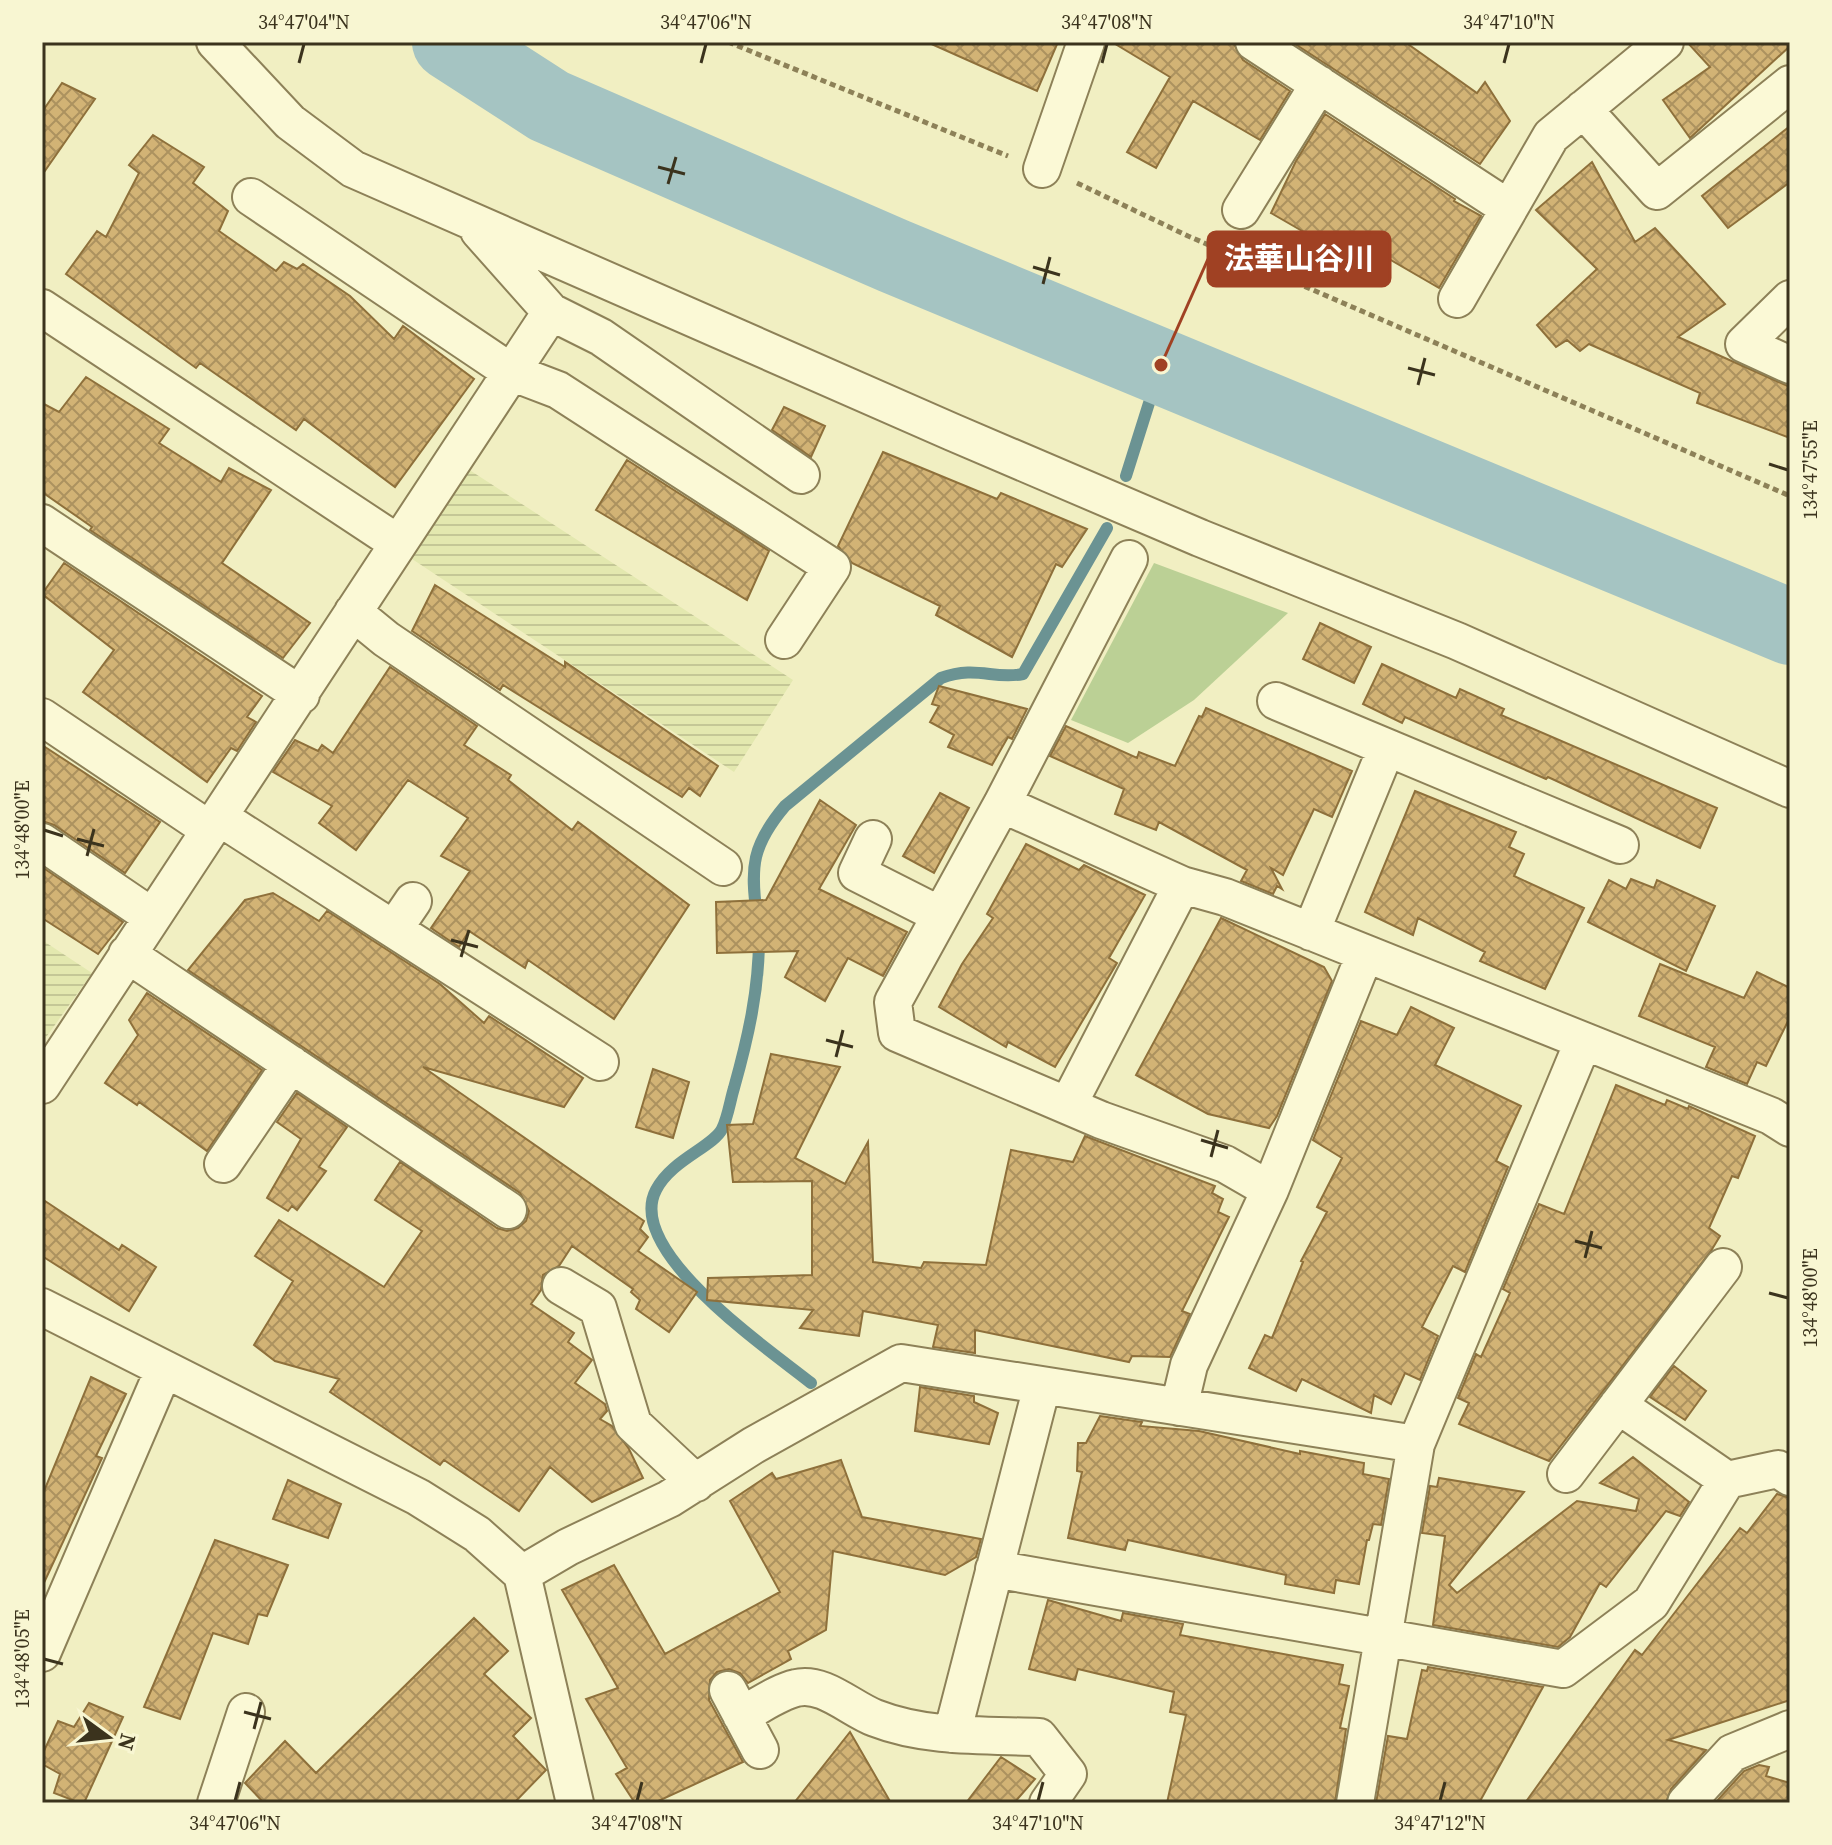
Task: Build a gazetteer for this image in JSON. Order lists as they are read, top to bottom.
{
  "places": ["法華山谷川"],
  "north": "right",
  "coordinates": [
    "34°47'04\"N",
    "34°47'06\"N",
    "34°47'08\"N",
    "34°47'10\"N",
    "134°47'55\"E",
    "134°48'00\"E",
    "134°48'05\"E",
    "34°47'12\"N"
  ]
}
